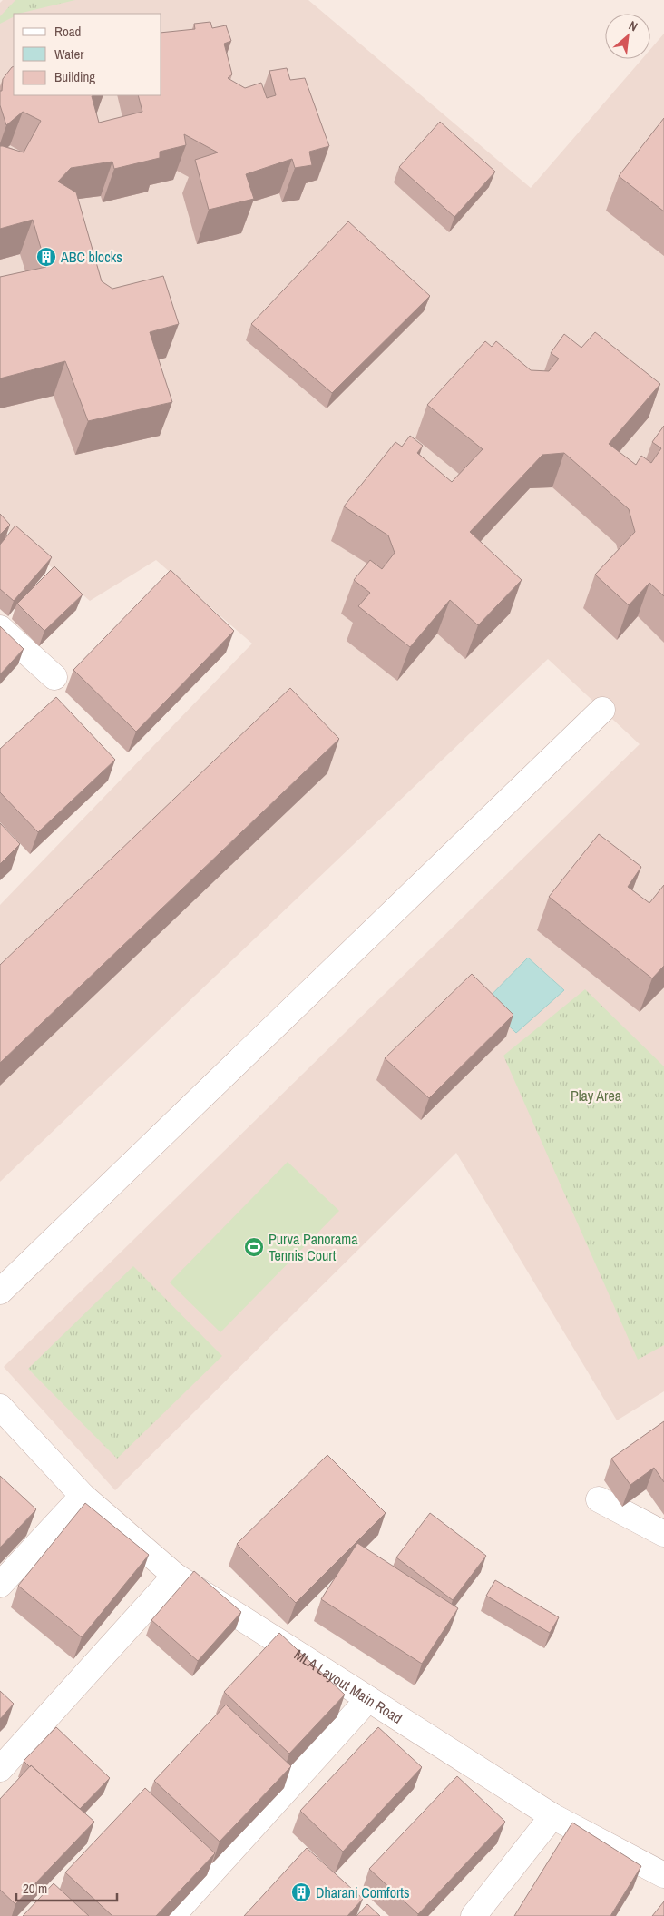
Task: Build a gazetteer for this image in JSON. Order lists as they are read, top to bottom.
{
  "streets": {
    "street": ["MLA Layout Main Road"]
  },
  "parks": ["Play Area"],
  "places": {
    "building": ["ABC blocks", "Dharani Comforts"],
    "sports": ["Purva Panorama Tennis Court"]
  },
  "legend": ["Road", "Water", "Building"],
  "scale_bar": "20 m",
  "north": "top right"
}
